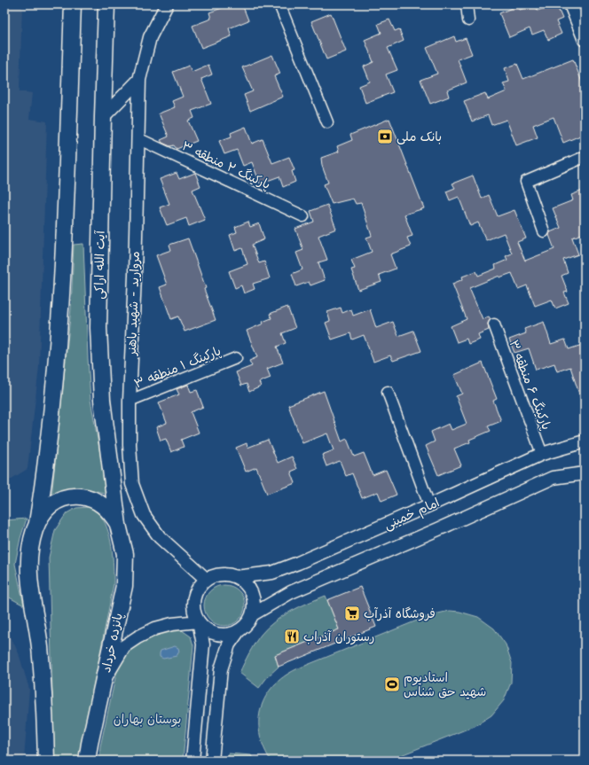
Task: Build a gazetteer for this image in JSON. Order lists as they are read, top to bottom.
{
  "streets": {
    "main road": ["آیت الله اراکی", "پانزده خرداد"],
    "street": [
      "پارکینگ ۲ منطقه ۳",
      "مروارید - شهید باهنر",
      "پارکینگ ۱ منطقه ۳",
      "پارکینگ ۶ منطقه ۳",
      "امام خمینی"
    ]
  },
  "crossings": [
    ["پارکینگ ۲ منطقه ۳", "مروارید - شهید باهنر"],
    ["آیت الله اراکی", "پانزده خرداد"],
    ["مروارید - شهید باهنر", "پارکینگ ۱ منطقه ۳"],
    ["مروارید - شهید باهنر", "امام خمینی"],
    ["پارکینگ ۶ منطقه ۳", "امام خمینی"]
  ],
  "parks": ["بوستان بهاران"],
  "places": {
    "bank": ["بانک ملی"],
    "supermarket": ["فروشگاه آذرآب"],
    "restaurant": ["رستوران آذراب"],
    "sports": ["استادیوم شهید حق شناس"]
  }
}
